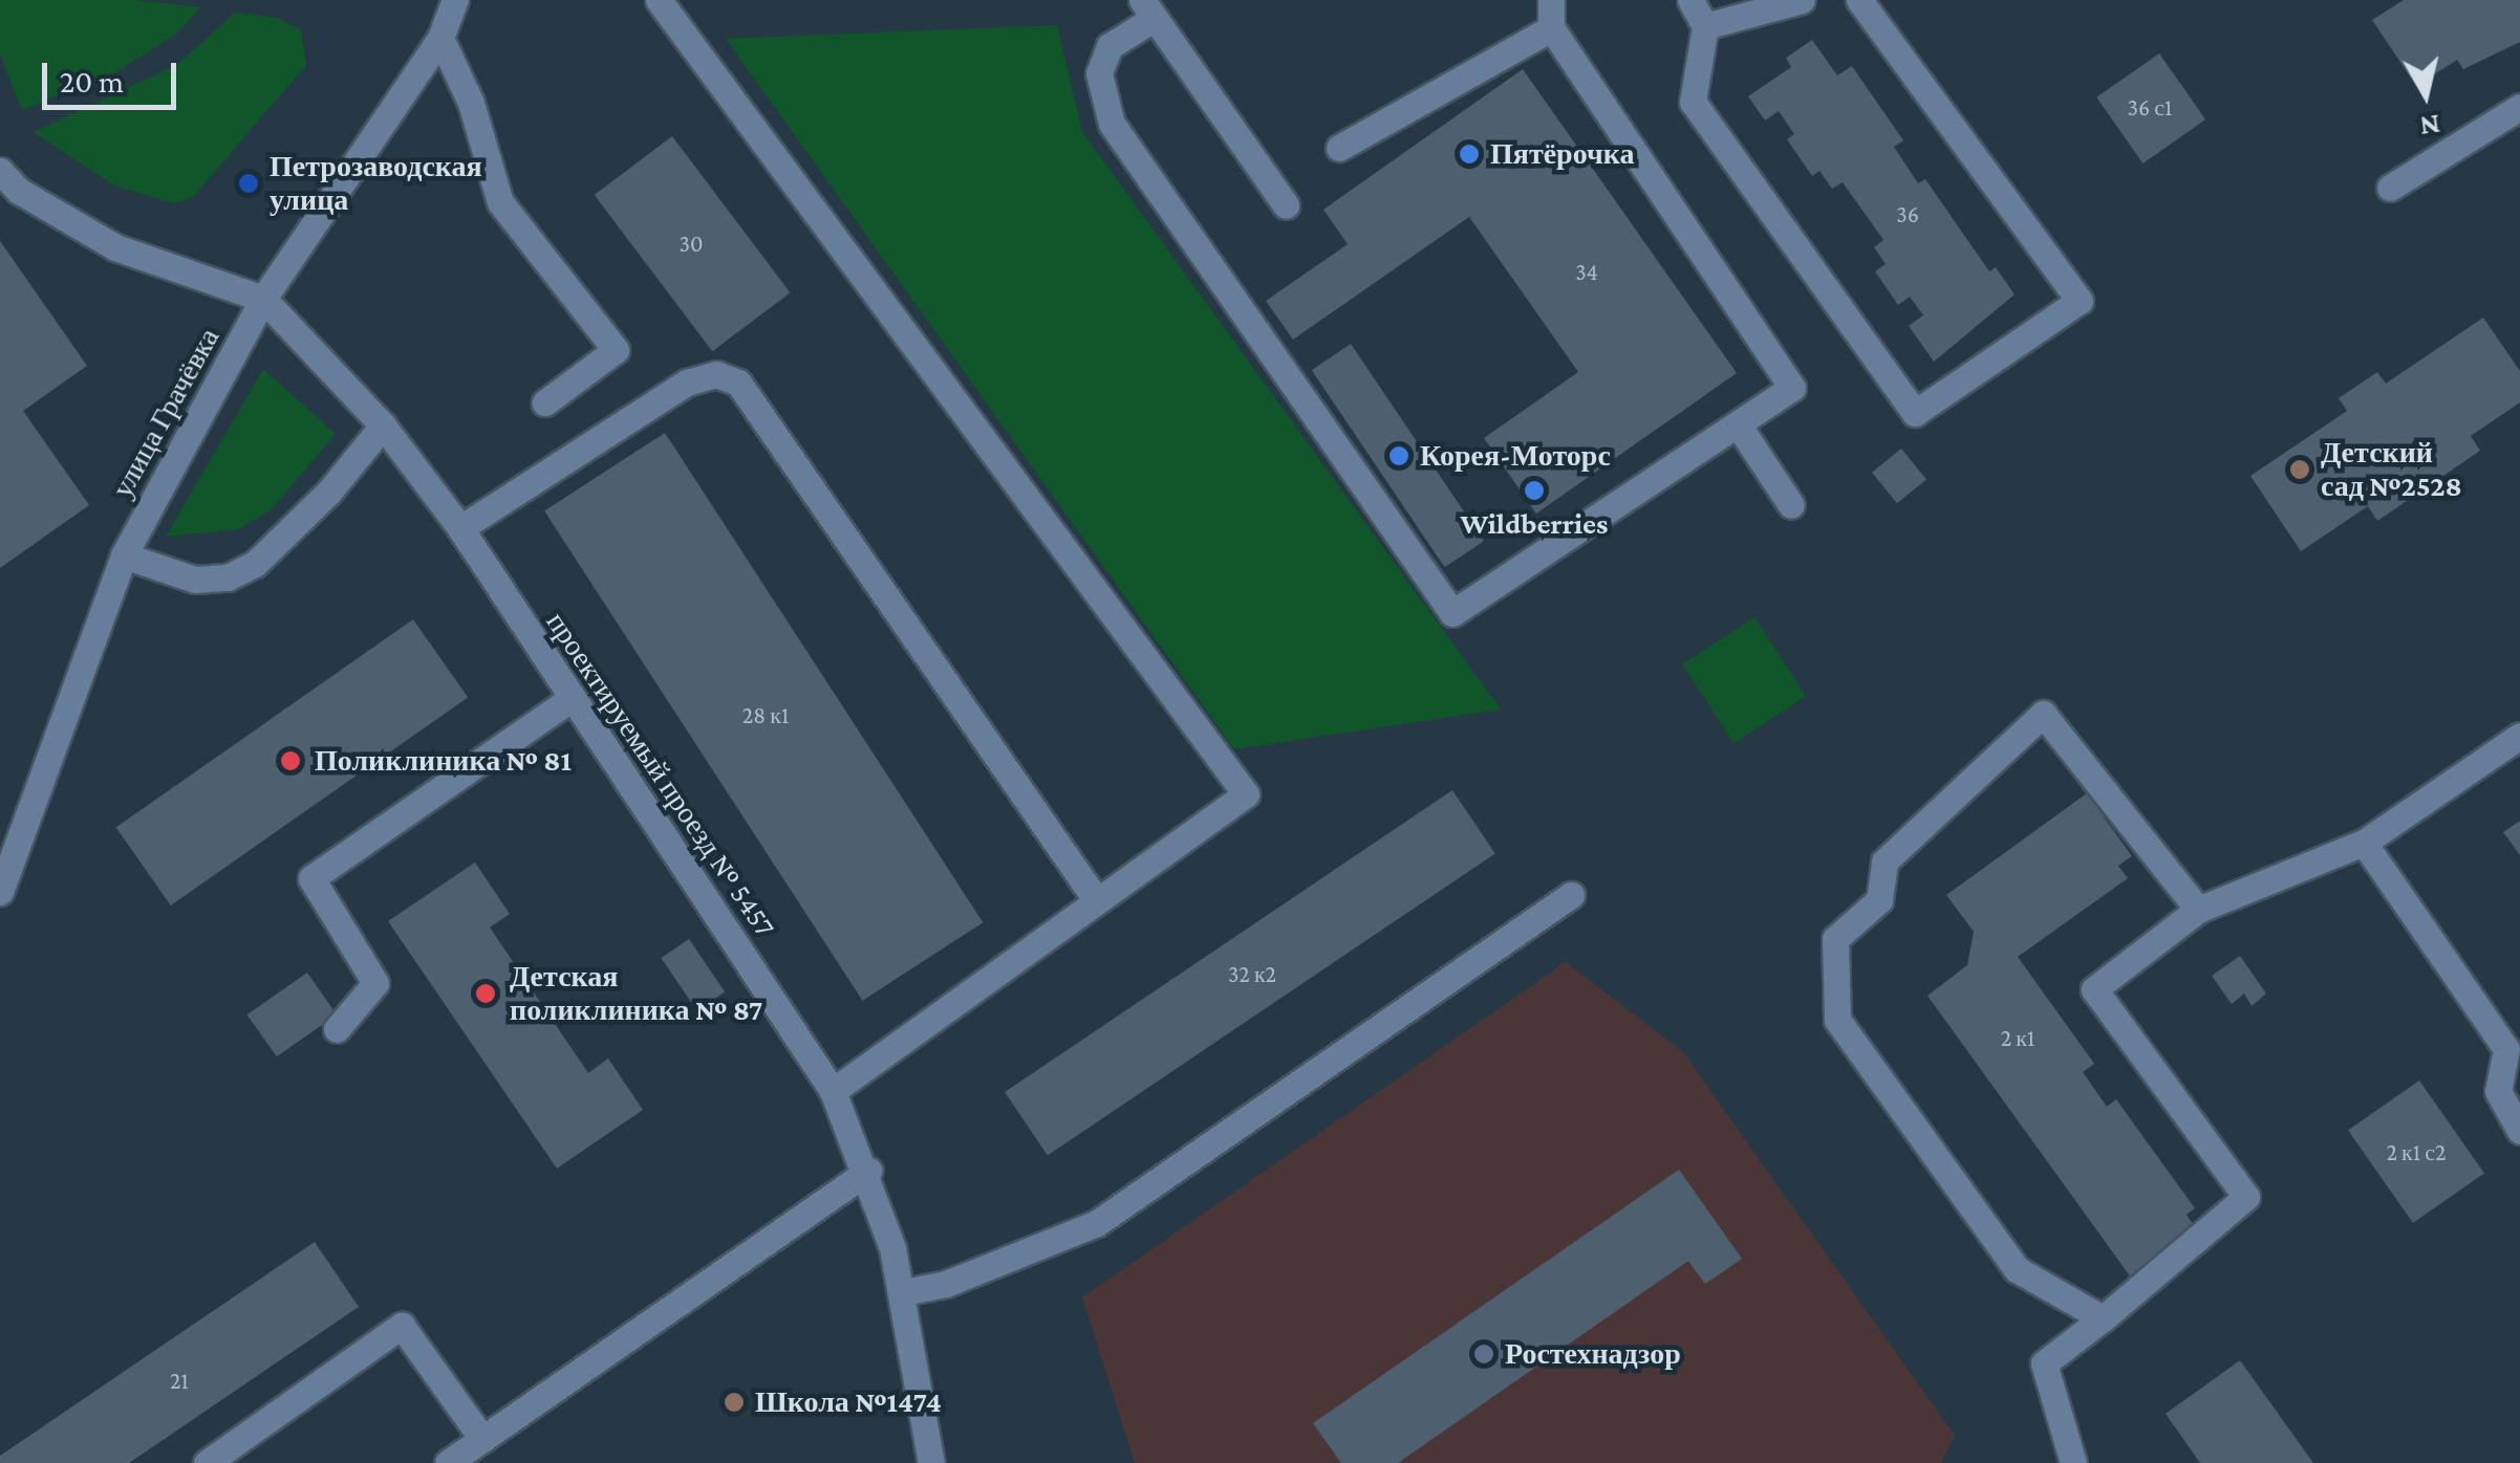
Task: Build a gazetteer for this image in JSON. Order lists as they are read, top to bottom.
{
  "streets": {
    "street": ["улица Грачёвка", "проектируемый проезд № 5457"]
  },
  "crossings": [
    ["улица Грачёвка", "проектируемый проезд № 5457"]
  ],
  "places": [
    "Пятёрочка",
    "Петрозаводская улица",
    "Корея-Моторс",
    "Детский сад №2528",
    "Wildberries",
    "Поликлиника № 81",
    "Детская поликлиника № 87",
    "Ростехнадзор",
    "Школа №1474"
  ],
  "house_numbers": [
    "36 с1",
    "36",
    "30",
    "34",
    "28 к1",
    "32 к2",
    "2 к1",
    "2 к1 с2",
    "21"
  ],
  "scale_bar": "20 m",
  "north": "bottom"
}
